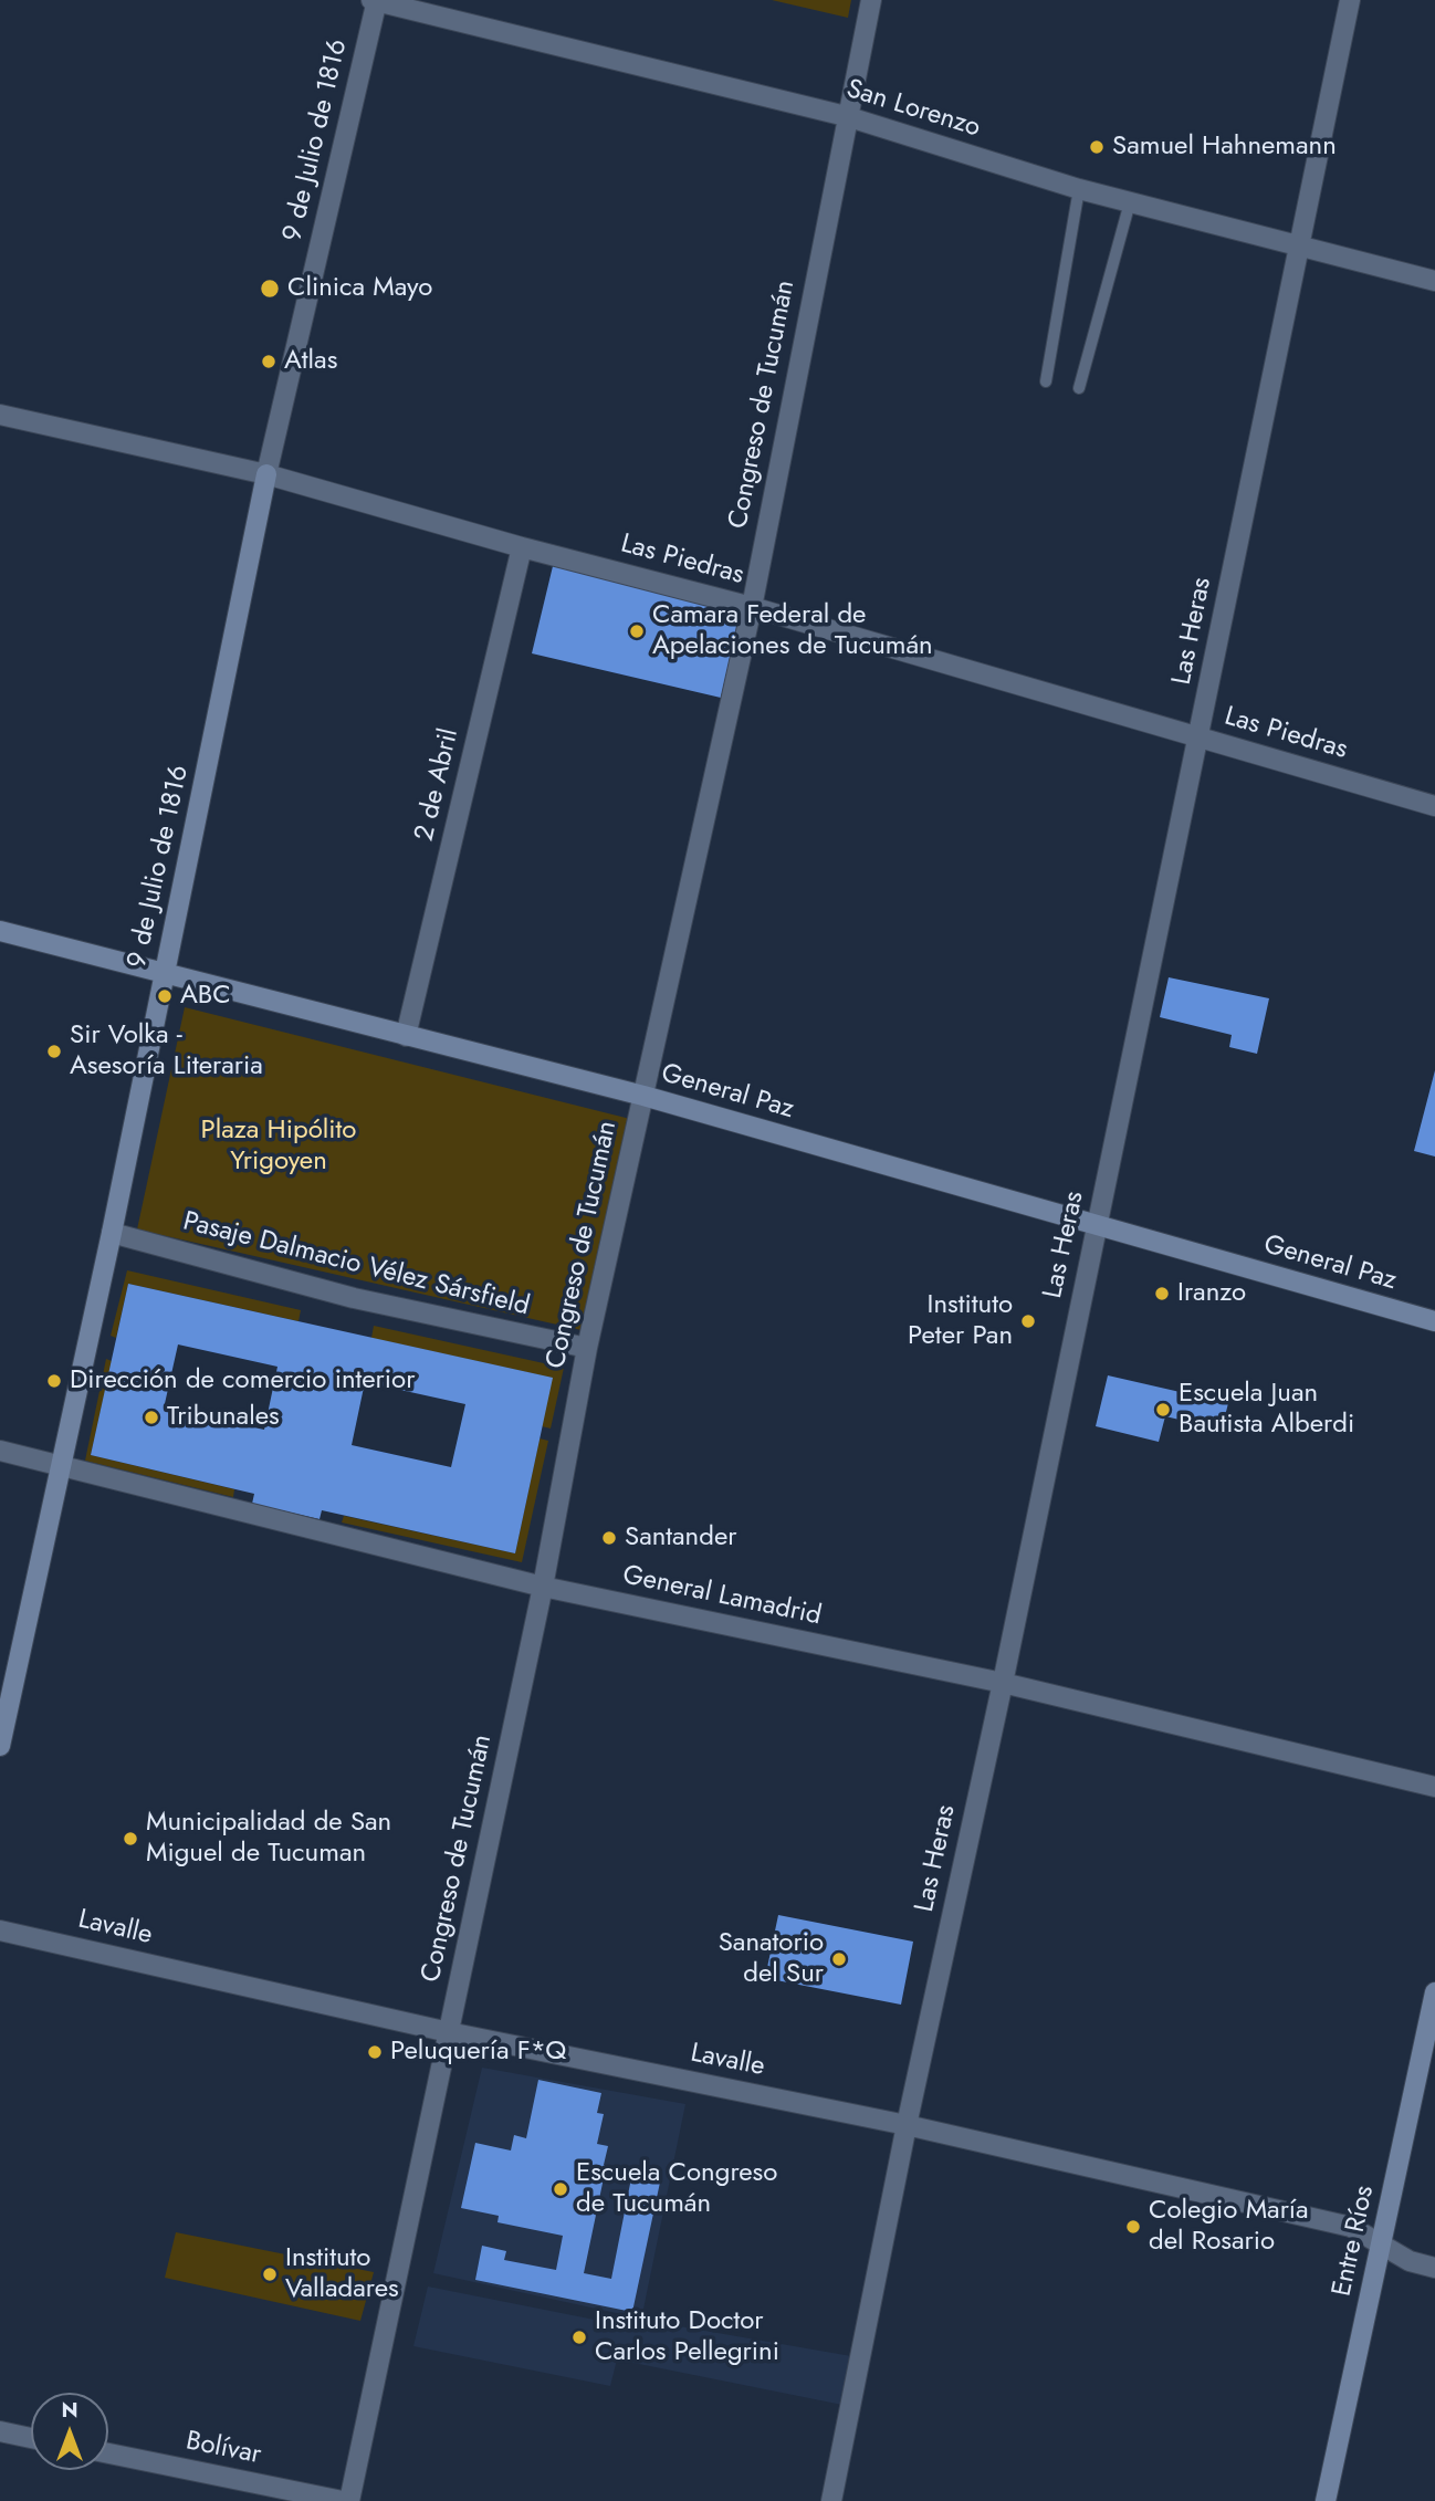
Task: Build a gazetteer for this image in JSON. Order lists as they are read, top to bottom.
{
  "streets": {
    "street": [
      "San Lorenzo",
      "9 de Julio de 1816",
      "Congreso de Tucumán",
      "Las Piedras",
      "Las Heras",
      "2 de Abril",
      "General Paz",
      "Pasaje Dalmacio Vélez Sársfield",
      "General Lamadrid",
      "Lavalle",
      "Entre Ríos",
      "Bolívar"
    ]
  },
  "crossings": [
    ["San Lorenzo", "9 de Julio de 1816"],
    ["San Lorenzo", "Congreso de Tucumán"],
    ["San Lorenzo", "Las Heras"],
    ["9 de Julio de 1816", "Las Piedras"],
    ["9 de Julio de 1816", "General Paz"],
    ["9 de Julio de 1816", "Pasaje Dalmacio Vélez Sársfield"],
    ["9 de Julio de 1816", "General Lamadrid"],
    ["Congreso de Tucumán", "Las Piedras"],
    ["Congreso de Tucumán", "General Paz"],
    ["Congreso de Tucumán", "Pasaje Dalmacio Vélez Sársfield"],
    ["Congreso de Tucumán", "General Lamadrid"],
    ["Congreso de Tucumán", "Lavalle"],
    ["Las Piedras", "Las Heras"],
    ["Las Piedras", "2 de Abril"],
    ["Las Heras", "General Paz"],
    ["Las Heras", "General Lamadrid"],
    ["Las Heras", "Lavalle"],
    ["2 de Abril", "General Paz"],
    ["Lavalle", "Entre Ríos"]
  ],
  "parks": ["Plaza Hipólito Yrigoyen"],
  "places": [
    "Samuel Hahnemann",
    "Clinica Mayo",
    "Atlas",
    "Camara Federal de Apelaciones de Tucumán",
    "ABC",
    "Sir Volka - Asesoría Literaria",
    "Iranzo",
    "Instituto Peter Pan",
    "Dirección de comercio interior",
    "Escuela Juan Bautista Alberdi",
    "Tribunales",
    "Santander",
    "Municipalidad de San Miguel de Tucuman",
    "Sanatorio del Sur",
    "Peluquería F*Q",
    "Escuela Congreso de Tucumán",
    "Colegio María del Rosario",
    "Instituto Valladares",
    "Instituto Doctor Carlos Pellegrini"
  ],
  "north": "top"
}
